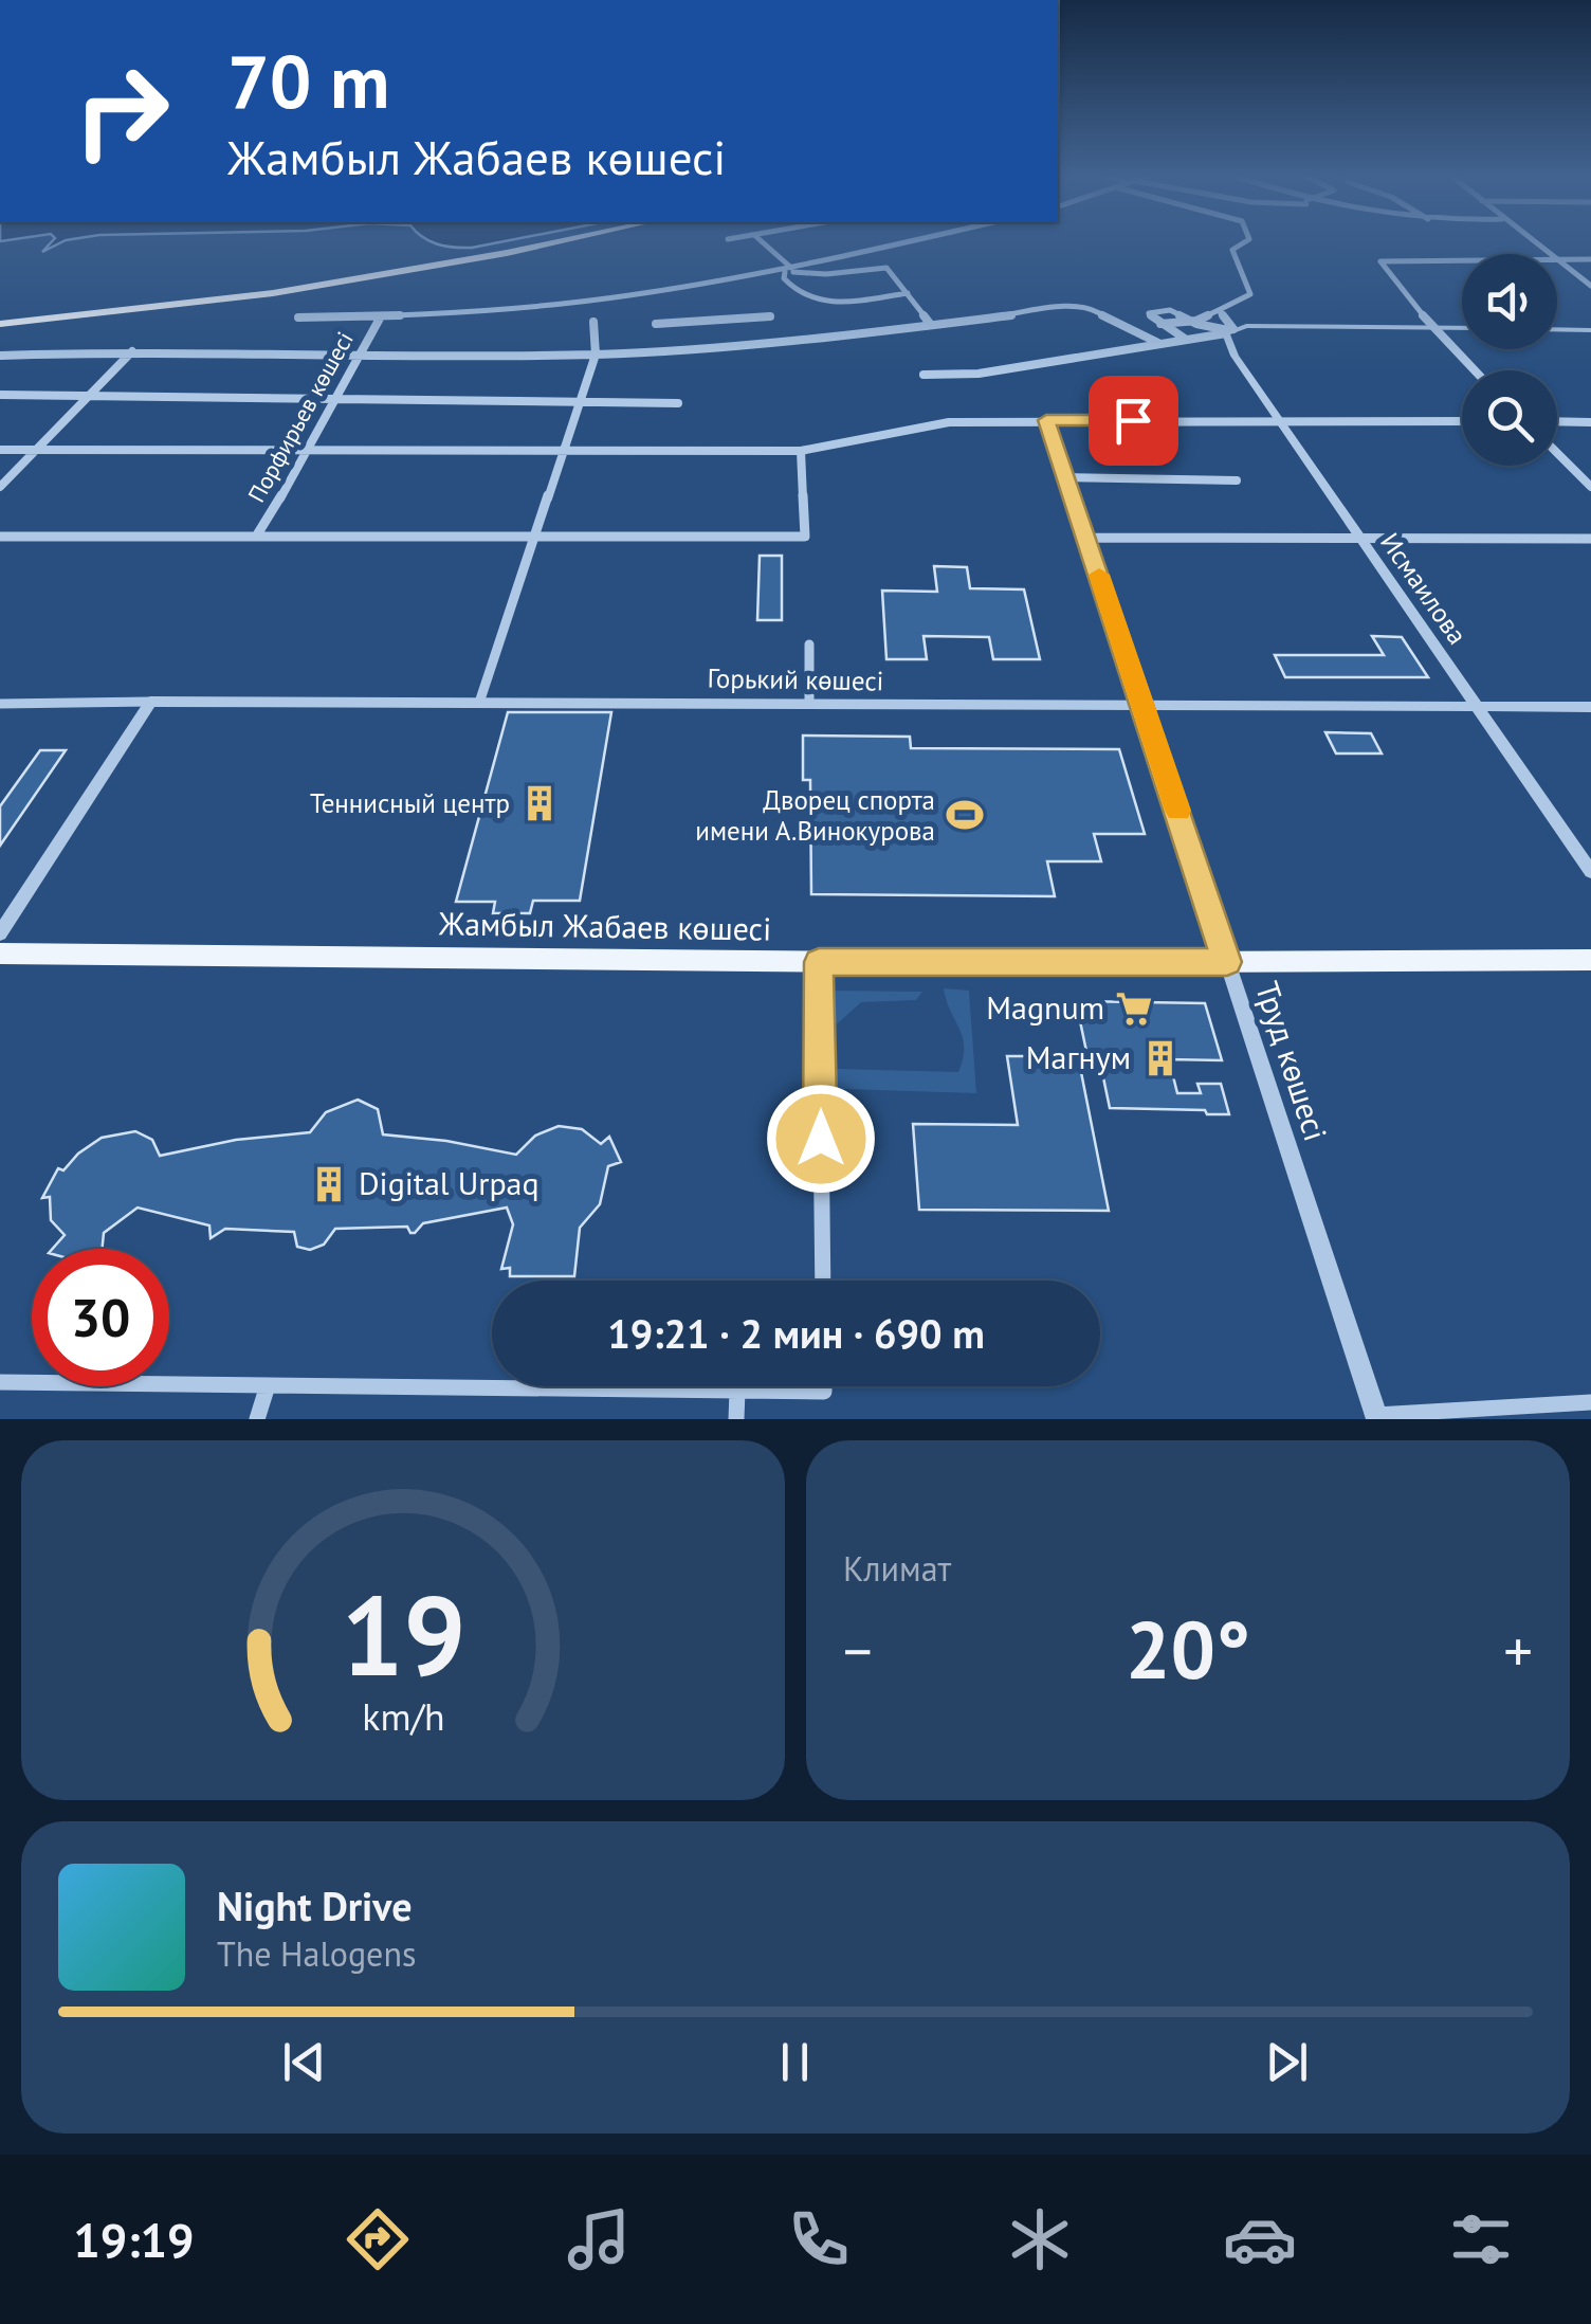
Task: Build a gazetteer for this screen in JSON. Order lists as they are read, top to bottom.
{
  "streets": {
    "main road": ["Жамбыл Жабаев көшесі"],
    "street": [
      "Порфирьев көшесі",
      "Исмаилова",
      "Горький көшесі",
      "Труд көшесі"
    ]
  },
  "crossings": [
    ["Исмаилова", "Горький көшесі"],
    ["Горький көшесі", "Труд көшесі"],
    ["Жамбыл Жабаев көшесі", "Труд көшесі"]
  ],
  "places": {
    "building": ["Теннисный центр", "Магнум", "Digital Urpaq"],
    "sports": ["Дворец спорта имени А.Винокурова"],
    "supermarket": ["Magnum"]
  },
  "page": {
    "turn": ["70 m", "Жамбыл Жабаев көшесі"],
    "limit": "30",
    "trip": "19:21 · 2 мин · 690 m",
    "tile": "Климат",
    "heat": ["−", "20°", "+"],
    "song": ["Night Drive", "The Halogens"],
    "tabs": "19:19",
    "gauge": ["19", "km/h"]
  }
}
